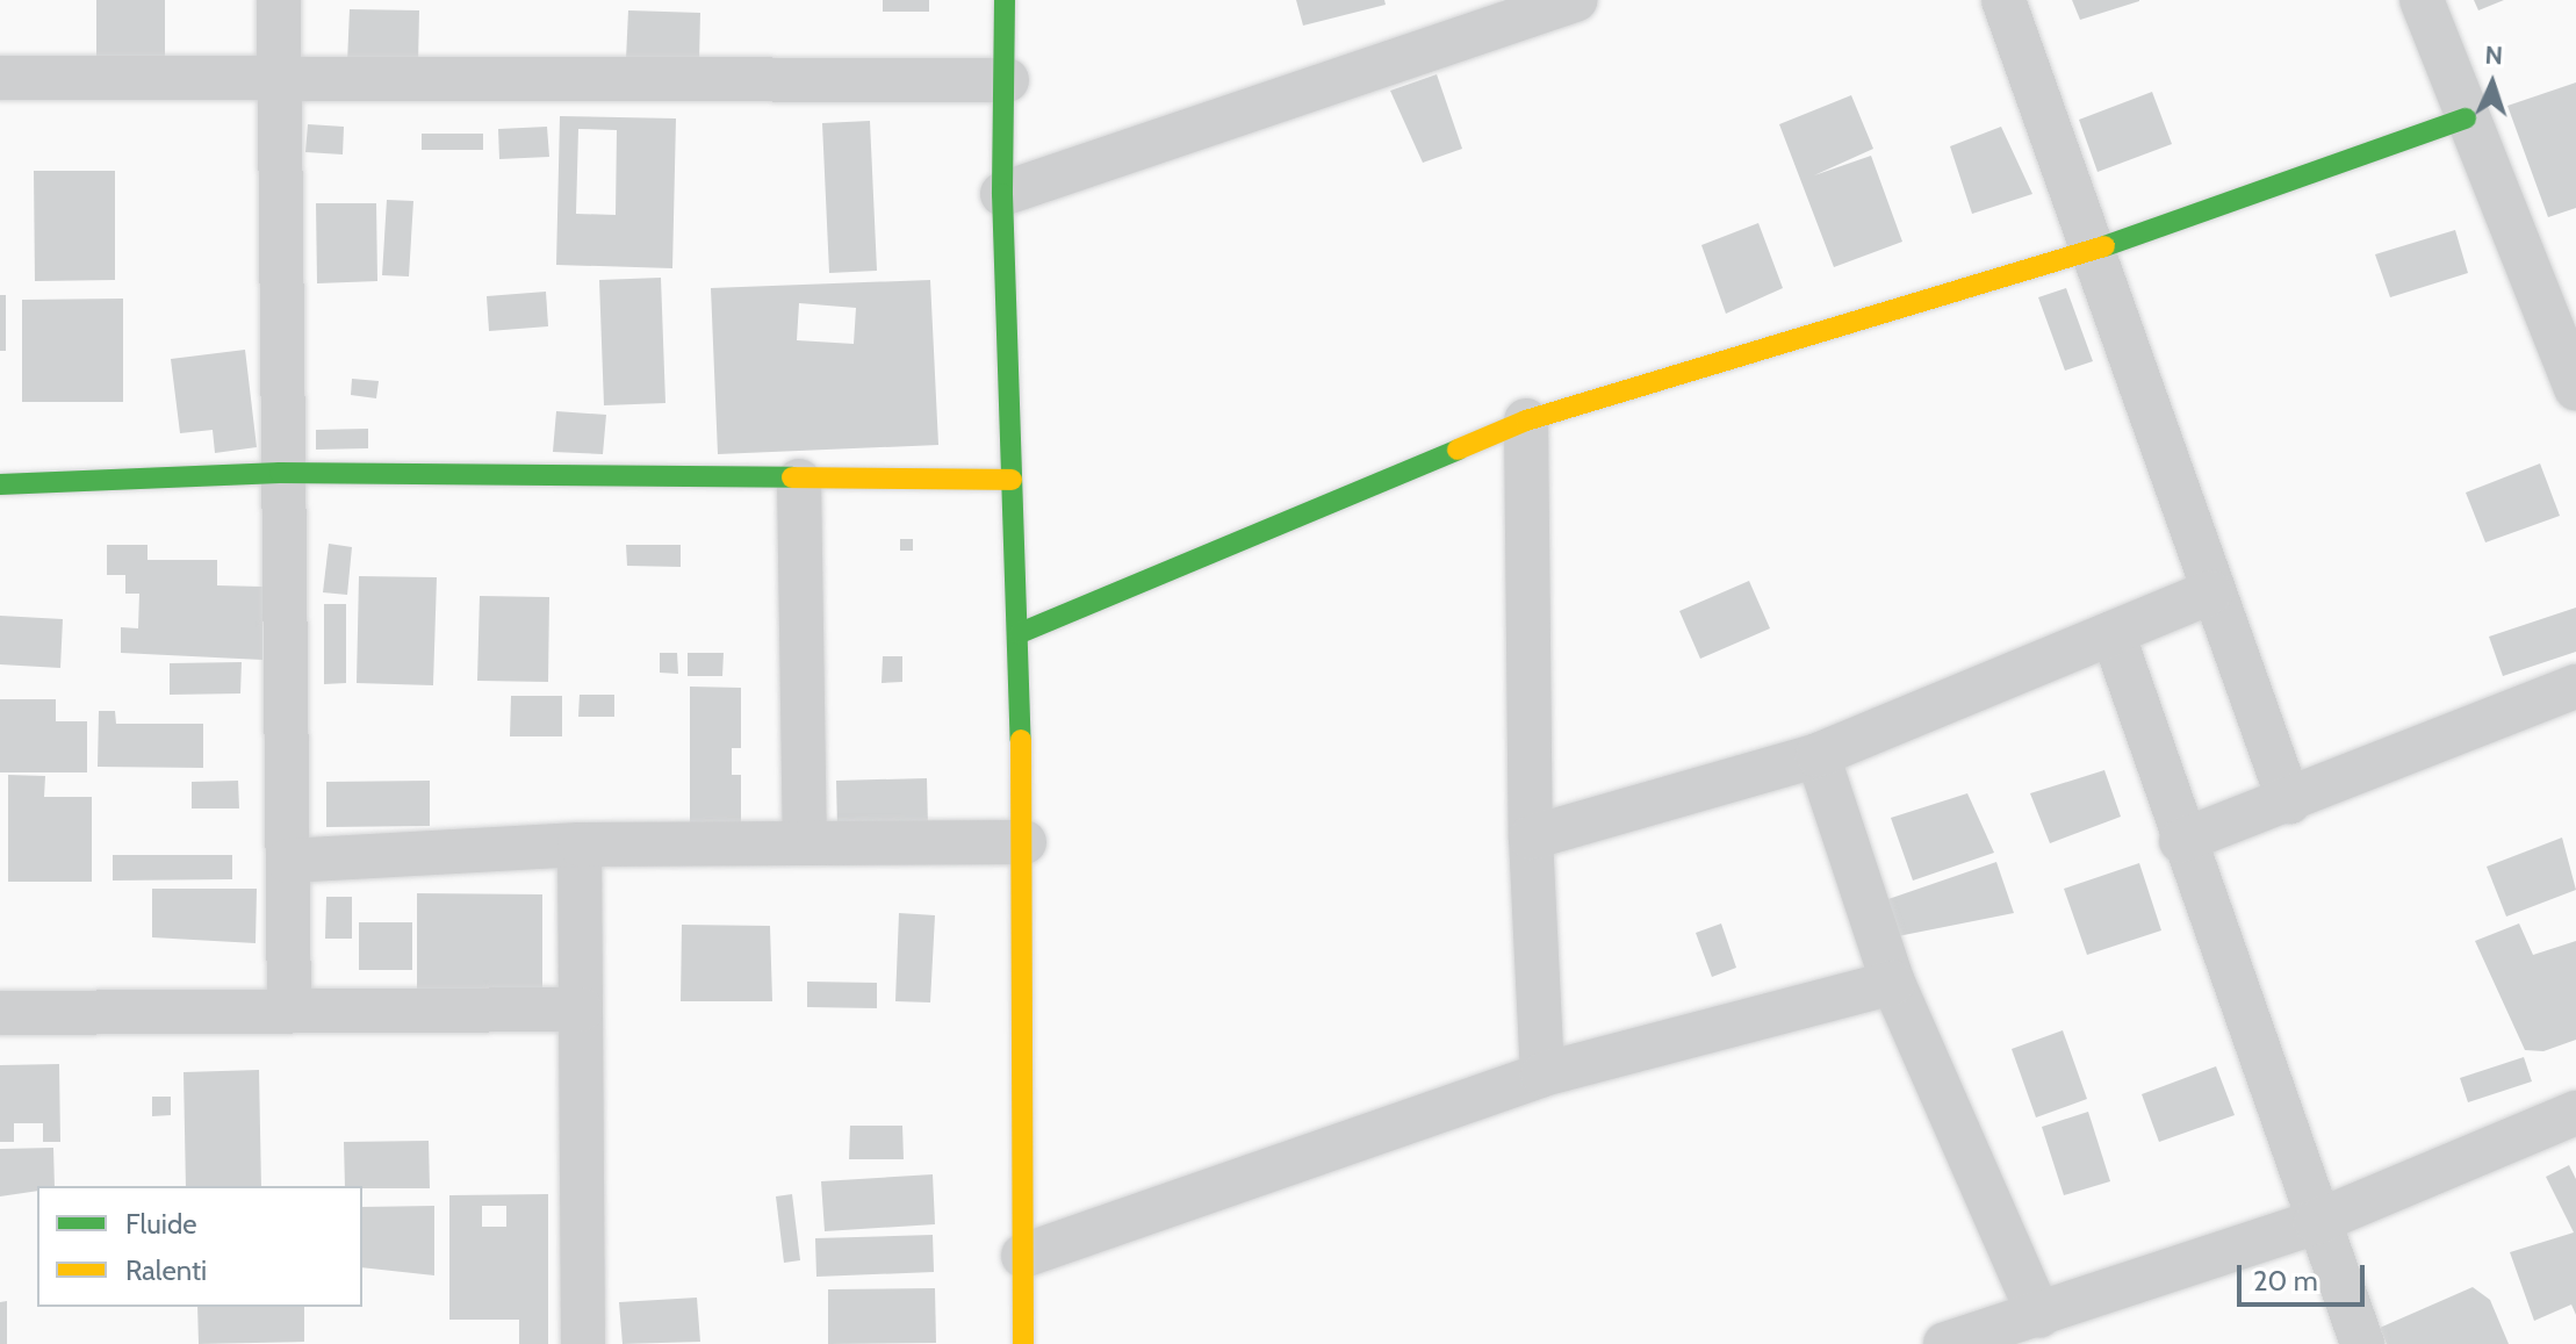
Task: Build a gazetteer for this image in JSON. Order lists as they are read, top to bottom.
{
  "legend": ["Fluide", "Ralenti"],
  "scale_bar": "20 m",
  "north": "top"
}
